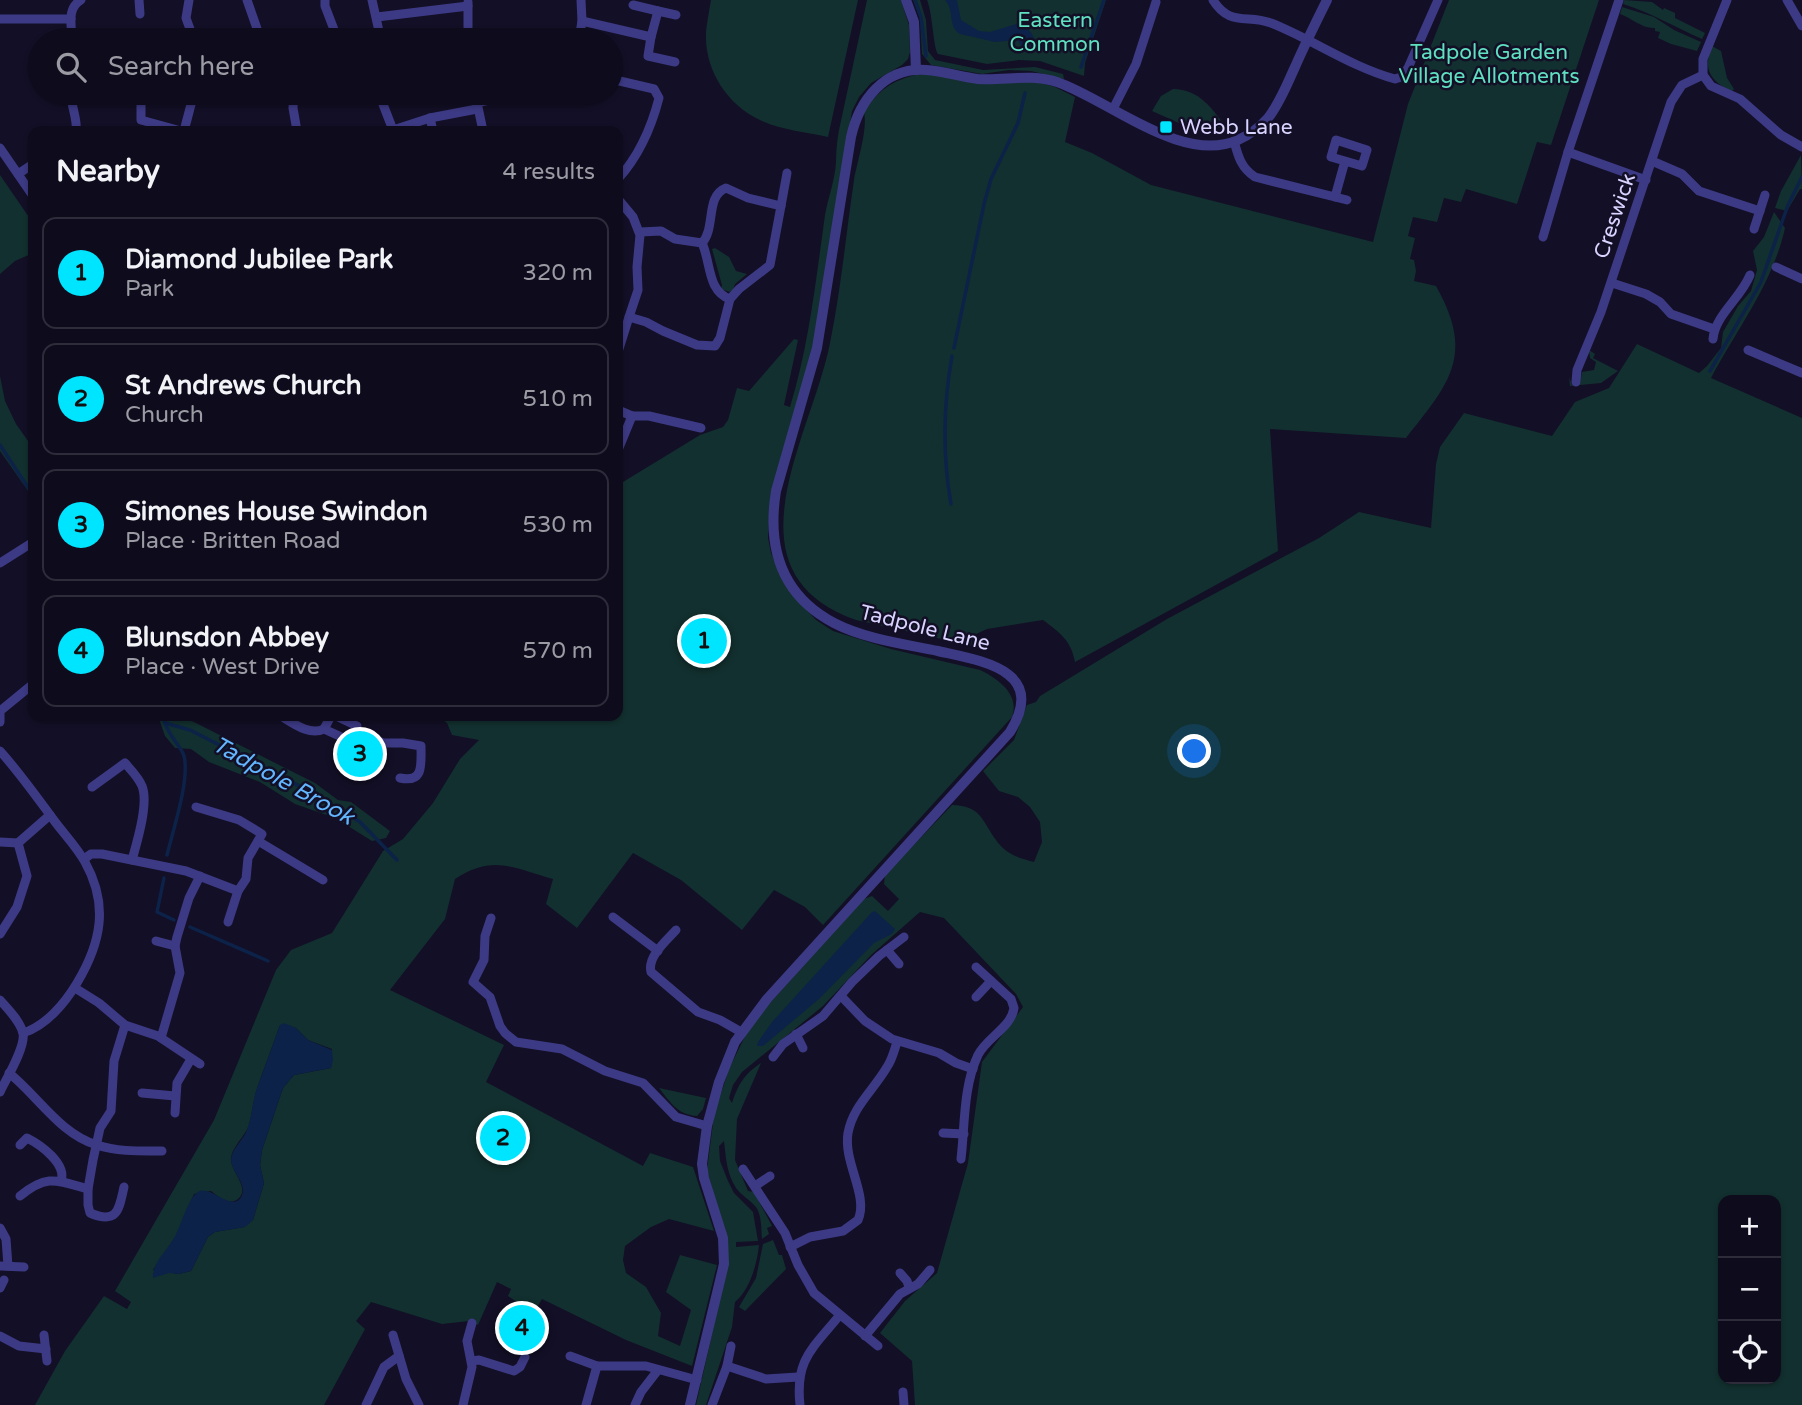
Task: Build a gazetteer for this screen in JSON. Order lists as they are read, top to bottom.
{
  "streets": {
    "street": ["Creswick", "Tadpole Lane"]
  },
  "water": ["Tadpole Brook"],
  "parks": ["Eastern Common", "Tadpole Garden Village Allotments"],
  "places": {
    "transit": ["Webb Lane"]
  },
  "page": {
    "search": "Search here",
    "heading": ["Nearby", "4 results"],
    "list": [
      {
        "mark": "1",
        "name": "Diamond Jubilee Park",
        "note": "Park",
        "value": "320 m"
      },
      {
        "mark": "2",
        "name": "St Andrews Church",
        "note": "Church",
        "value": "510 m"
      },
      {
        "mark": "3",
        "name": "Simones House Swindon",
        "note": "Place · Britten Road",
        "value": "530 m"
      },
      {
        "mark": "4",
        "name": "Blunsdon Abbey",
        "note": "Place · West Drive",
        "value": "570 m"
      }
    ],
    "pins": [
      "1",
      "3",
      "2",
      "4"
    ],
    "map_buttons": ["+", "−"]
  }
}
